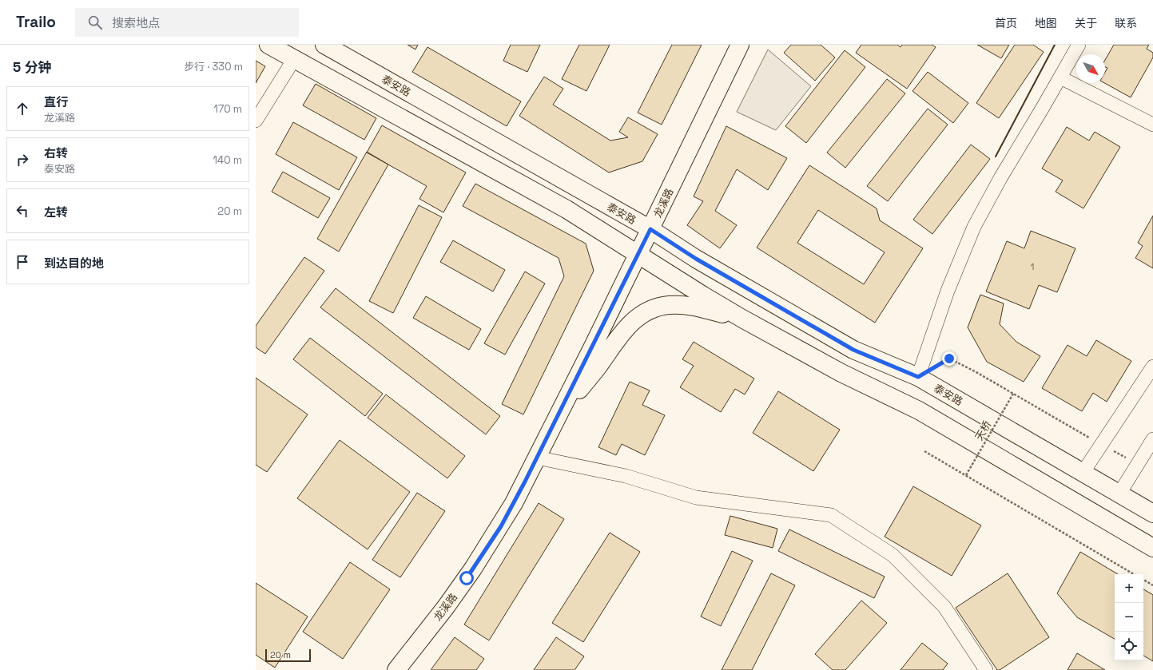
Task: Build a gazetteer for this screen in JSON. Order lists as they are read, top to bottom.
{
  "streets": {
    "main road": ["泰安路", "龙溪路"],
    "path": ["天桥"]
  },
  "crossings": [
    ["泰安路", "龙溪路"]
  ],
  "house_numbers": ["1"],
  "scale_bar": "20 m",
  "north": "bottom right",
  "page": {
    "header": "Trailo",
    "search": "搜索地点",
    "nav": [
      "首页",
      "地图",
      "关于",
      "联系"
    ],
    "heading": ["5 分钟", "步行 · 330 m"],
    "list": [
      ["直行", "龙溪路", "170 m"],
      ["右转", "泰安路", "140 m"],
      ["左转", "20 m"],
      "到达目的地"
    ],
    "map_buttons": ["+", "−"],
    "scale": "20 m"
  }
}
